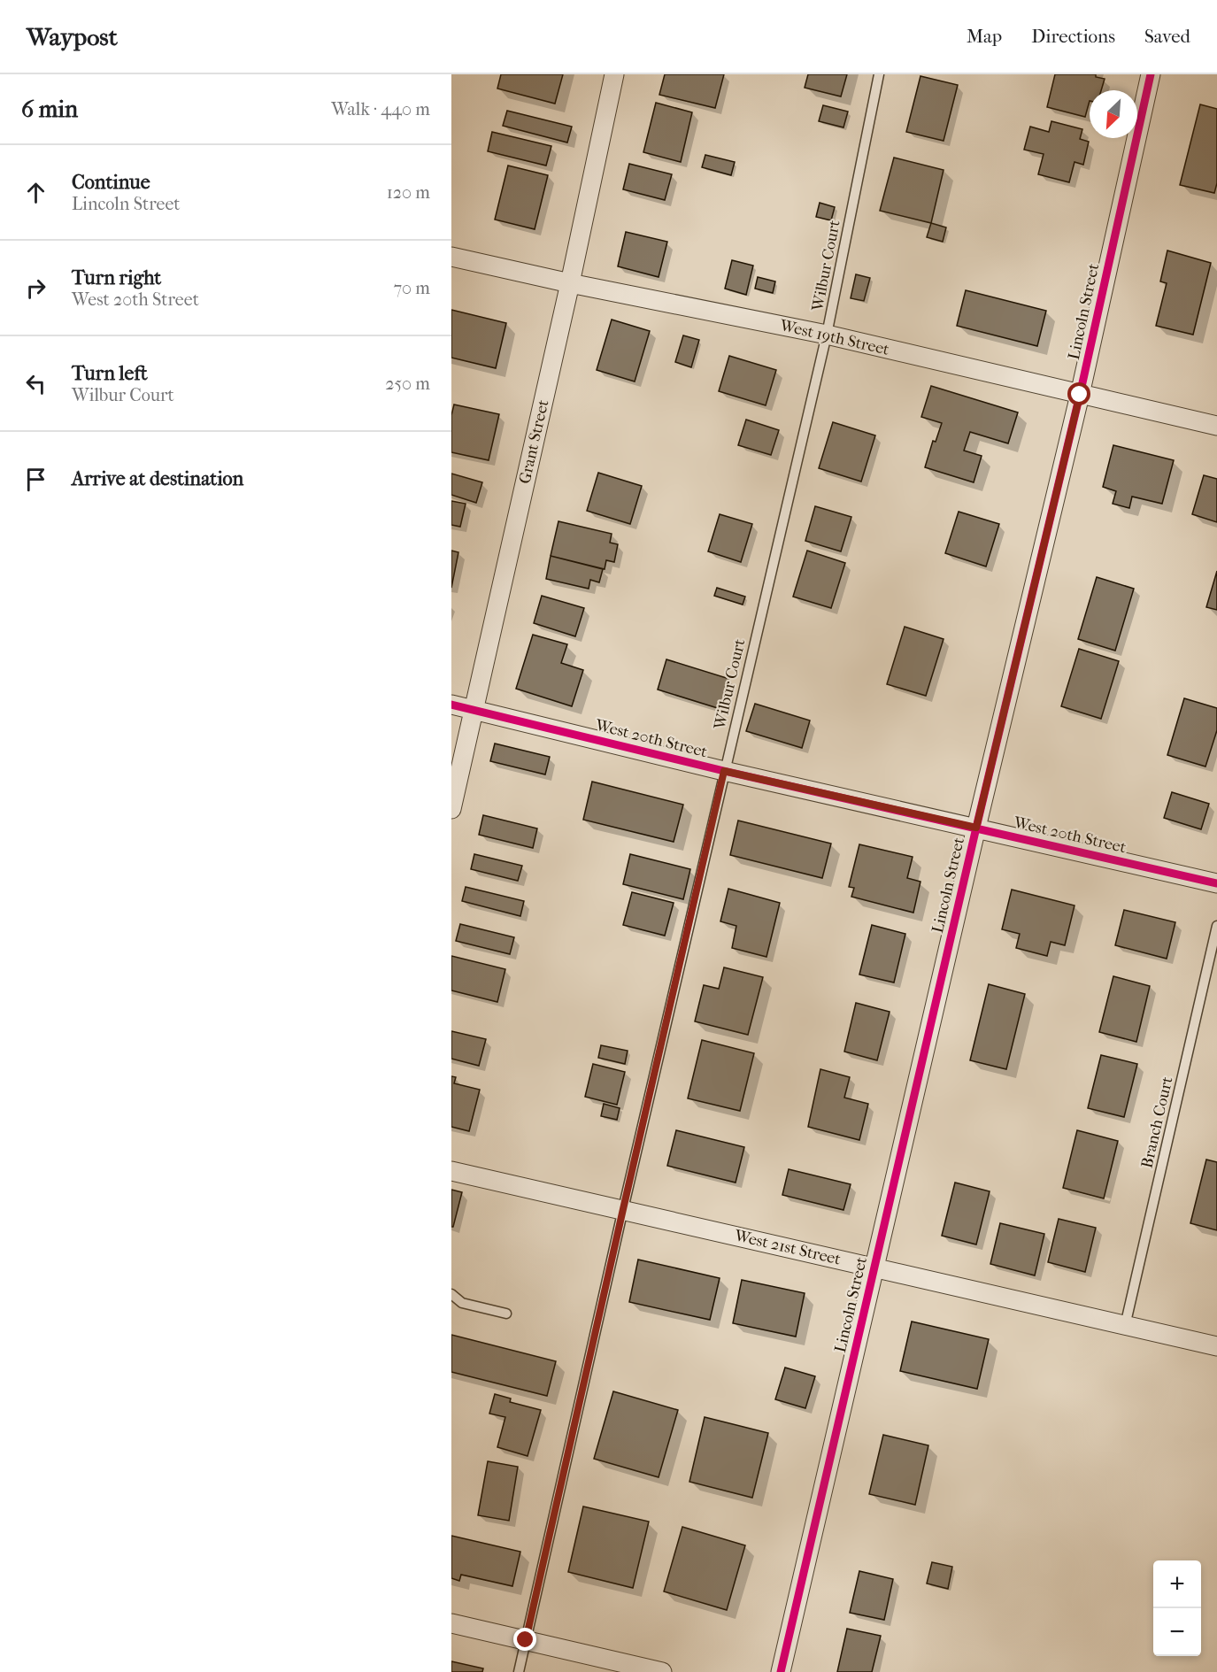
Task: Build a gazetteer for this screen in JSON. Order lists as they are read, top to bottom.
{
  "streets": {
    "street": [
      "Lincoln Street",
      "West 19th Street",
      "Grant Street",
      "West 20th Street",
      "West 21st Street"
    ],
    "lane": ["Wilbur Court", "Branch Court"]
  },
  "crossings": [
    ["Wilbur Court", "West 19th Street"],
    ["Wilbur Court", "West 20th Street"],
    ["Wilbur Court", "West 21st Street"],
    ["Lincoln Street", "West 19th Street"],
    ["Lincoln Street", "West 20th Street"],
    ["Lincoln Street", "West 21st Street"],
    ["West 19th Street", "Grant Street"],
    ["Grant Street", "West 20th Street"],
    ["Branch Court", "West 21st Street"]
  ],
  "north": "bottom left",
  "page": {
    "header": "Waypost",
    "nav": ["Map", "Directions", "Saved"],
    "heading": ["6 min", "Walk · 440 m"],
    "list": [
      ["Continue", "Lincoln Street", "120 m"],
      ["Turn right", "West 20th Street", "70 m"],
      ["Turn left", "Wilbur Court", "250 m"],
      "Arrive at destination"
    ],
    "map_buttons": ["+", "−"]
  }
}
